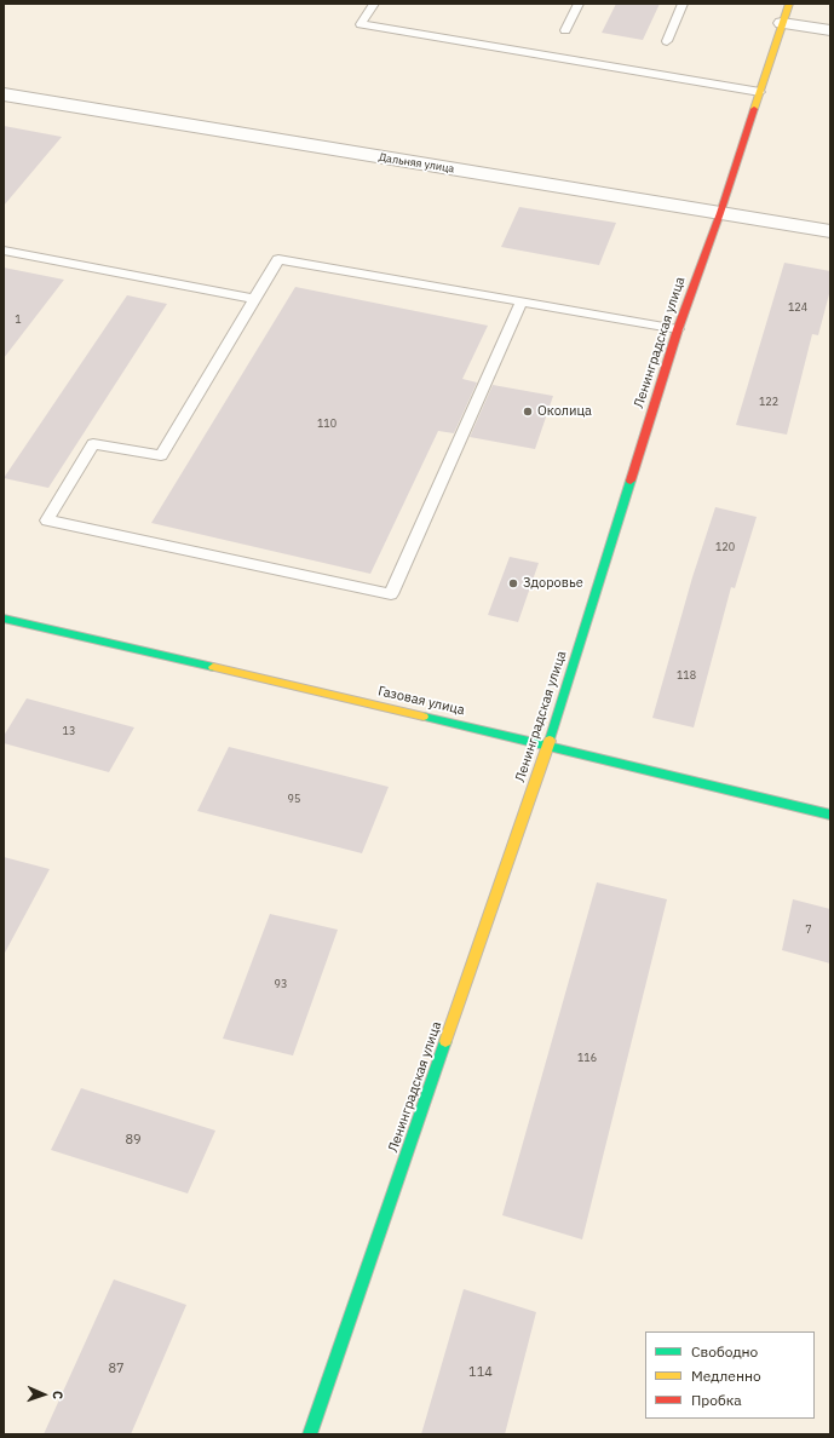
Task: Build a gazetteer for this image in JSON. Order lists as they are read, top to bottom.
{
  "streets": {
    "street": ["Дальняя улица", "Ленинградская улица", "Газовая улица"]
  },
  "crossings": [
    ["Дальняя улица", "Ленинградская улица"],
    ["Ленинградская улица", "Газовая улица"]
  ],
  "places": ["Околица", "Здоровье"],
  "house_numbers": [
    "124",
    "1",
    "122",
    "110",
    "120",
    "118",
    "13",
    "95",
    "7",
    "93",
    "116",
    "89",
    "87",
    "114"
  ],
  "legend": ["Свободно", "Медленно", "Пробка"],
  "north": "right"
}
